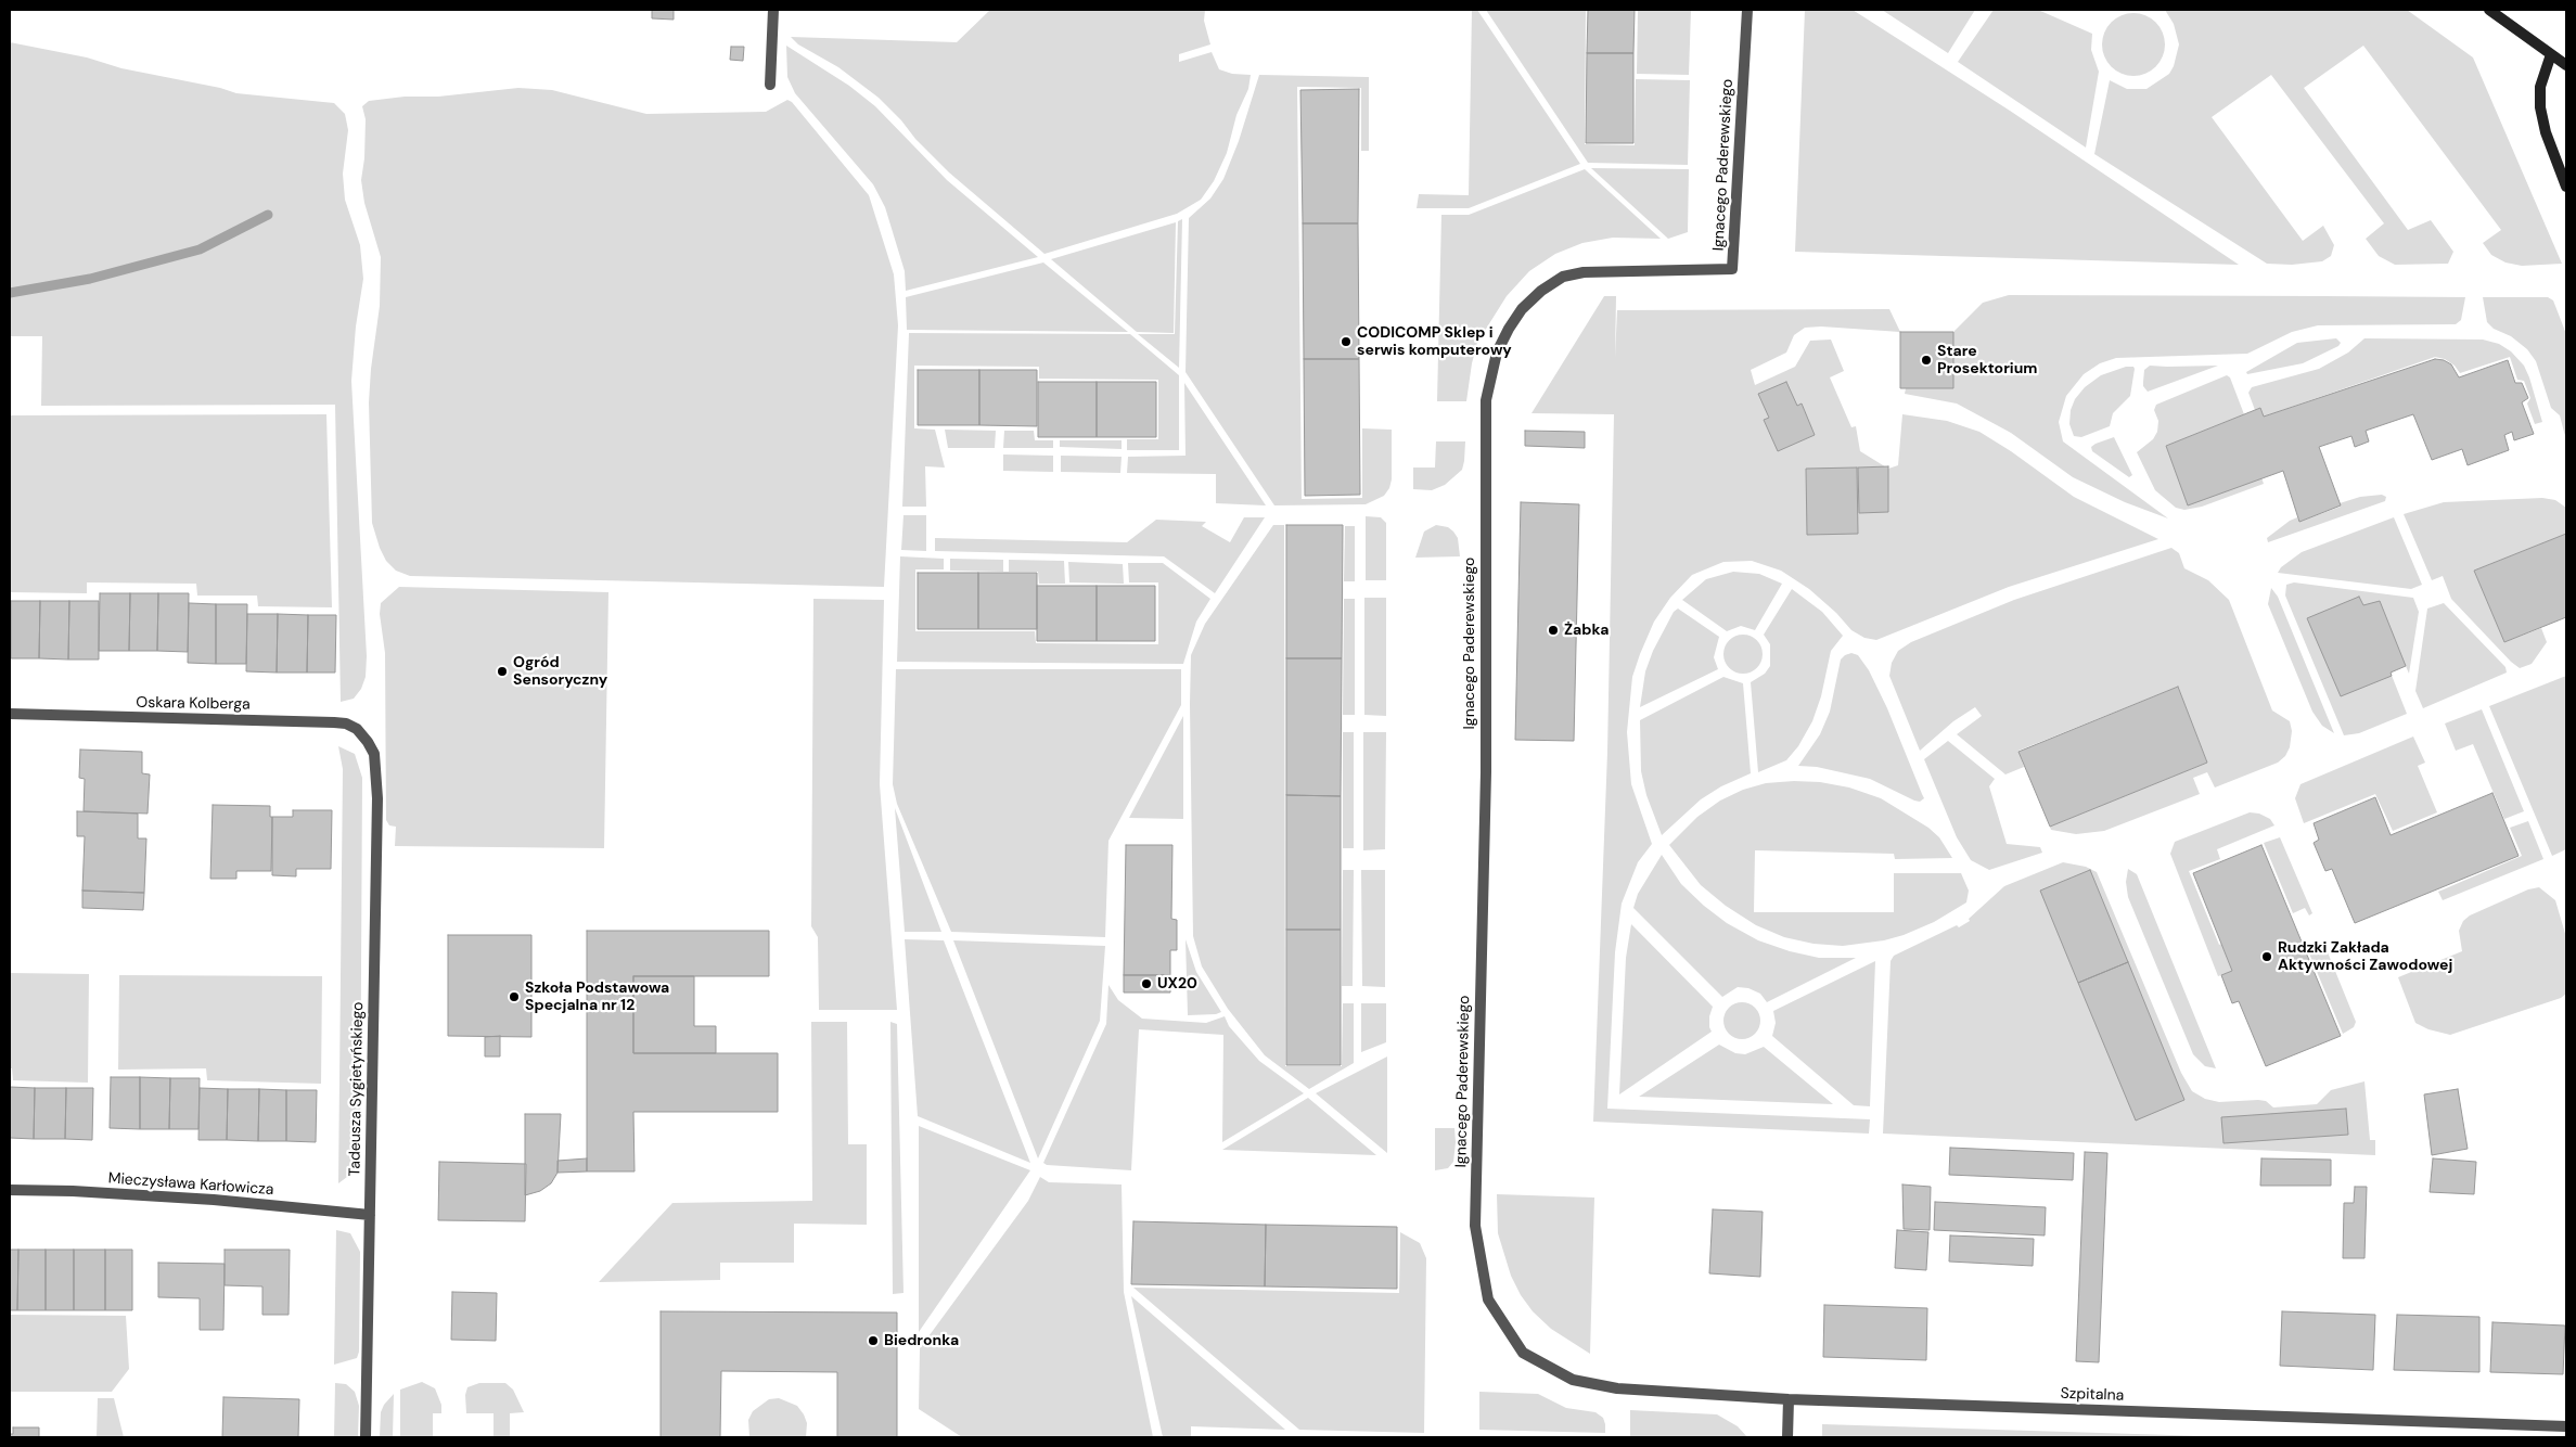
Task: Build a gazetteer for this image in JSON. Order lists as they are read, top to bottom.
{
  "streets": {
    "street": [
      "Ignacego Paderewskiego",
      "Oskara Kolberga",
      "Tadeusza Sygietyńskiego",
      "Mieczysława Karłowicza",
      "Szpitalna"
    ]
  },
  "crossings": [
    ["Ignacego Paderewskiego", "Szpitalna"],
    ["Oskara Kolberga", "Tadeusza Sygietyńskiego"],
    ["Tadeusza Sygietyńskiego", "Mieczysława Karłowicza"]
  ],
  "places": [
    "CODICOMP Sklep i serwis komputerowy",
    "Stare Prosektorium",
    "Żabka",
    "Ogród Sensoryczny",
    "Rudzki Zakłada Aktywności Zawodowej",
    "UX20",
    "Szkoła Podstawowa Specjalna nr 12",
    "Biedronka"
  ]
}
